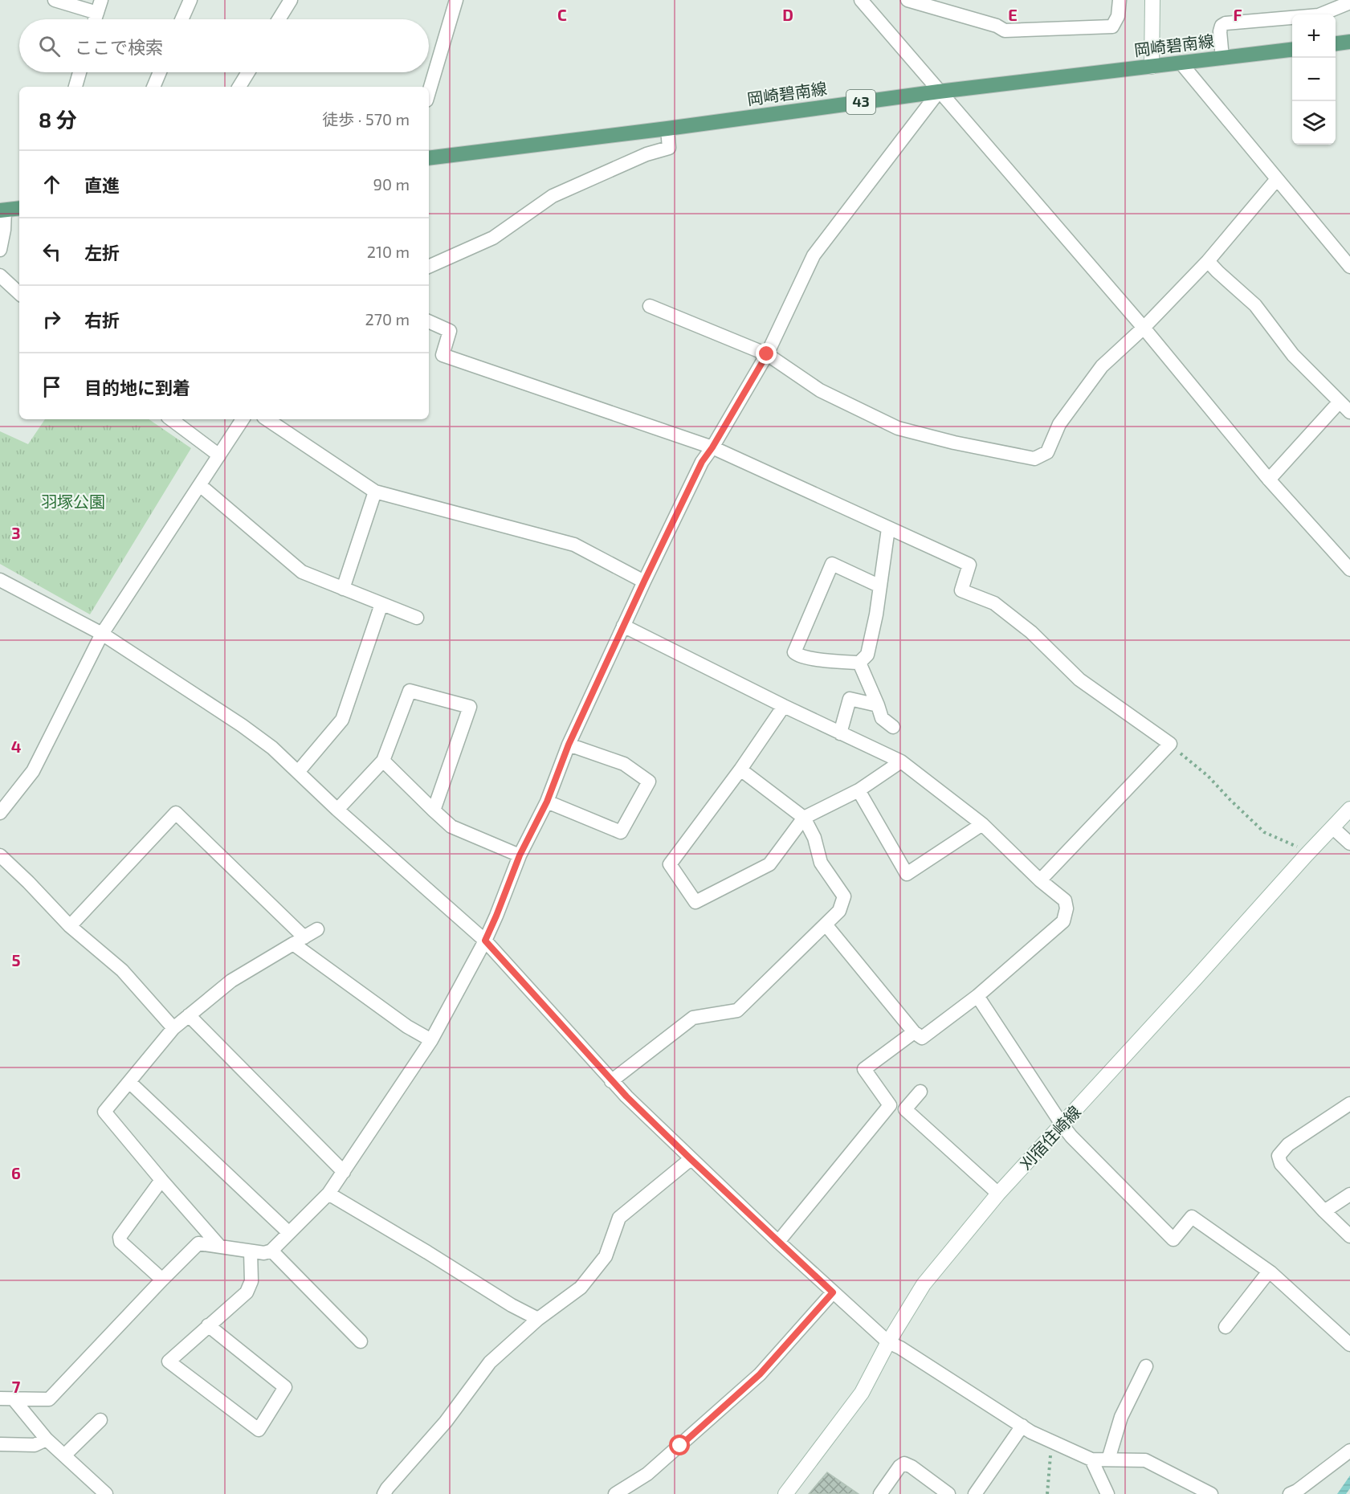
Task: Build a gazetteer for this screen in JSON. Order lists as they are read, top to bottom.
{
  "streets": {
    "main road": ["岡崎碧南線", "43", "刈宿住崎線"]
  },
  "parks": ["羽塚公園"],
  "page": {
    "map_buttons": ["+", "−"],
    "search": "ここで検索",
    "heading": ["8 分", "徒歩 · 570 m"],
    "list": [
      ["直進", "90 m"],
      ["左折", "210 m"],
      ["右折", "270 m"],
      "目的地に到着"
    ]
  },
  "grid": {
    "columns": [
      "C",
      "D",
      "E",
      "F"
    ],
    "rows": [
      "3",
      "4",
      "5",
      "6",
      "7"
    ]
  }
}
